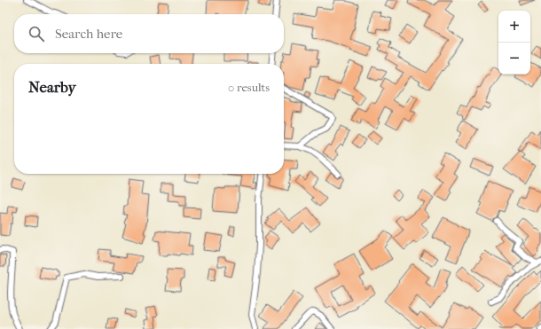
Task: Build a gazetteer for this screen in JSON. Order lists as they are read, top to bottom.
{
  "page": {
    "map_buttons": ["+", "−"],
    "search": "Search here",
    "heading": ["Nearby", "0 results"]
  }
}
